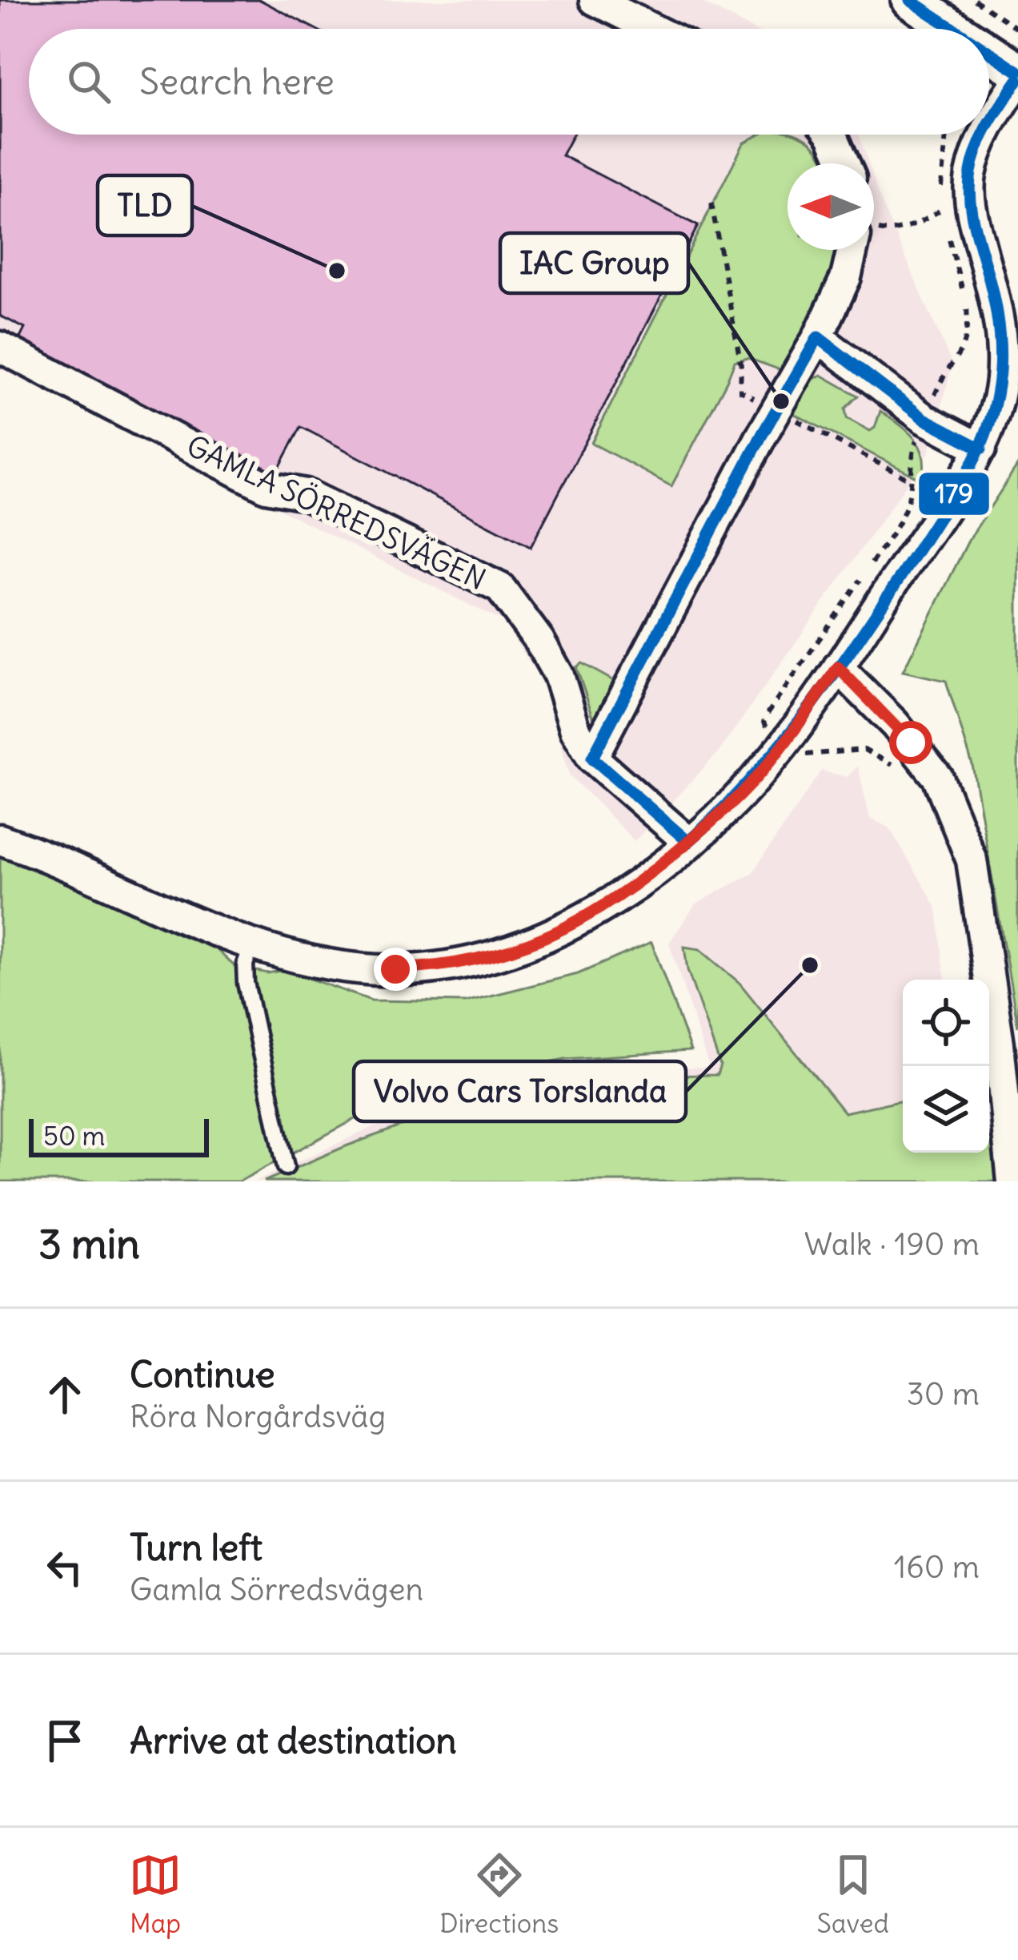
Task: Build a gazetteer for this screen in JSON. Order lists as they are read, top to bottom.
{
  "streets": {
    "street": ["GAMLA SÖRREDSVÄGEN"]
  },
  "places": ["TLD", "IAC Group", "Volvo Cars Torslanda"],
  "lines": ["transit line 179"],
  "scale_bar": "50 m",
  "north": "left",
  "page": {
    "search": "Search here",
    "scale": "50 m",
    "heading": ["3 min", "Walk · 190 m"],
    "list": [
      ["Continue", "Röra Norgårdsväg", "30 m"],
      ["Turn left", "Gamla Sörredsvägen", "160 m"],
      "Arrive at destination"
    ],
    "nav": ["Map", "Directions", "Saved"]
  }
}
